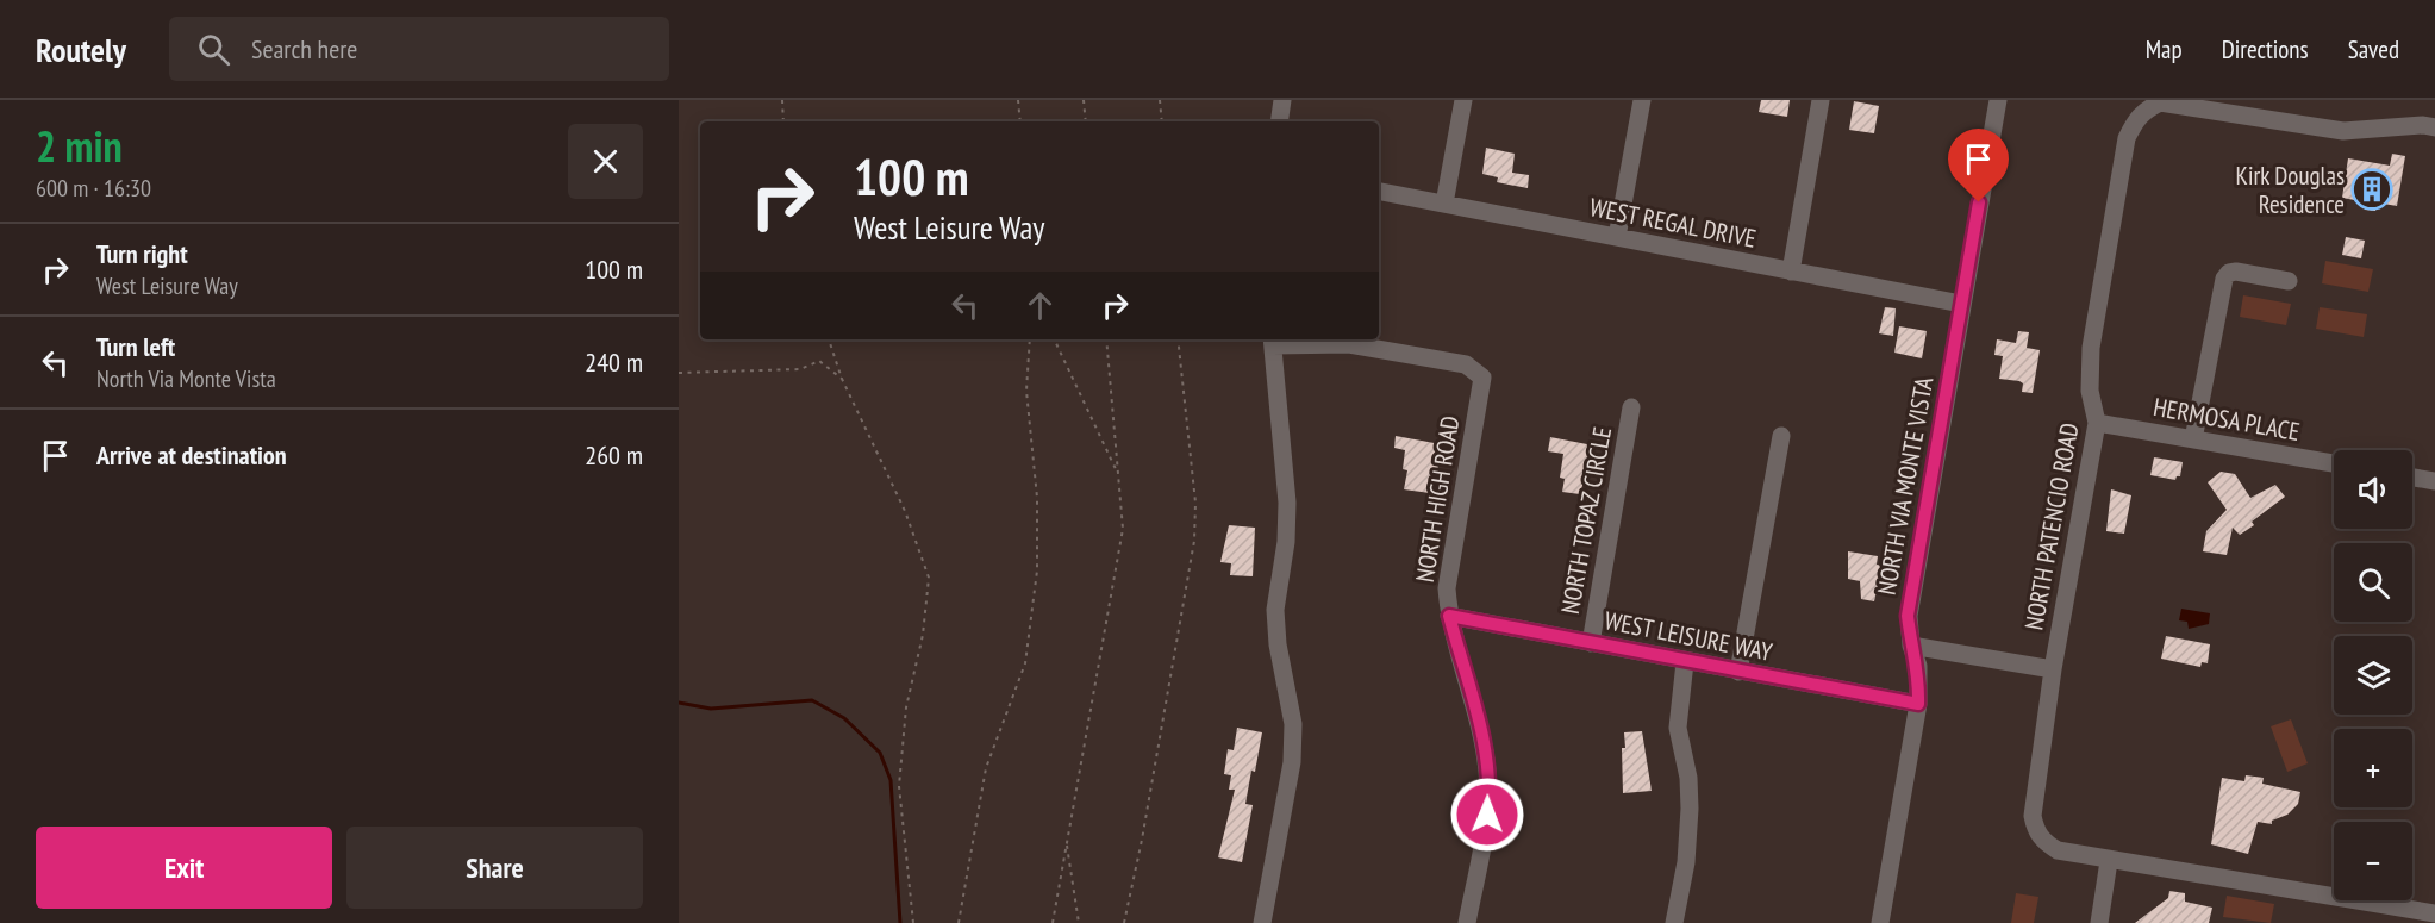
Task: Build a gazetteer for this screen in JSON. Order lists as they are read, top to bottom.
{
  "streets": {
    "street": [
      "WEST REGAL DRIVE",
      "HERMOSA PLACE",
      "NORTH VIA MONTE VISTA",
      "NORTH HIGH ROAD",
      "NORTH TOPAZ CIRCLE",
      "NORTH PATENCIO ROAD",
      "WEST LEISURE WAY"
    ]
  },
  "crossings": [
    ["WEST REGAL DRIVE", "NORTH VIA MONTE VISTA"],
    ["HERMOSA PLACE", "NORTH PATENCIO ROAD"],
    ["NORTH VIA MONTE VISTA", "WEST LEISURE WAY"],
    ["NORTH HIGH ROAD", "WEST LEISURE WAY"],
    ["NORTH TOPAZ CIRCLE", "WEST LEISURE WAY"]
  ],
  "places": {
    "building": ["Kirk Douglas Residence"]
  },
  "page": {
    "header": "Routely",
    "search": "Search here",
    "nav": ["Map", "Directions", "Saved"],
    "heading": ["2 min", "600 m · 16:30"],
    "turn": ["100 m", "West Leisure Way"],
    "list": [
      {
        "name": "Turn right",
        "note": "West Leisure Way",
        "value": "100 m"
      },
      {
        "name": "Turn left",
        "note": "North Via Monte Vista",
        "value": "240 m"
      },
      {
        "name": "Arrive at destination",
        "value": "260 m"
      }
    ],
    "map_buttons": ["+", "−"],
    "buttons": ["Exit", "Share"]
  }
}
